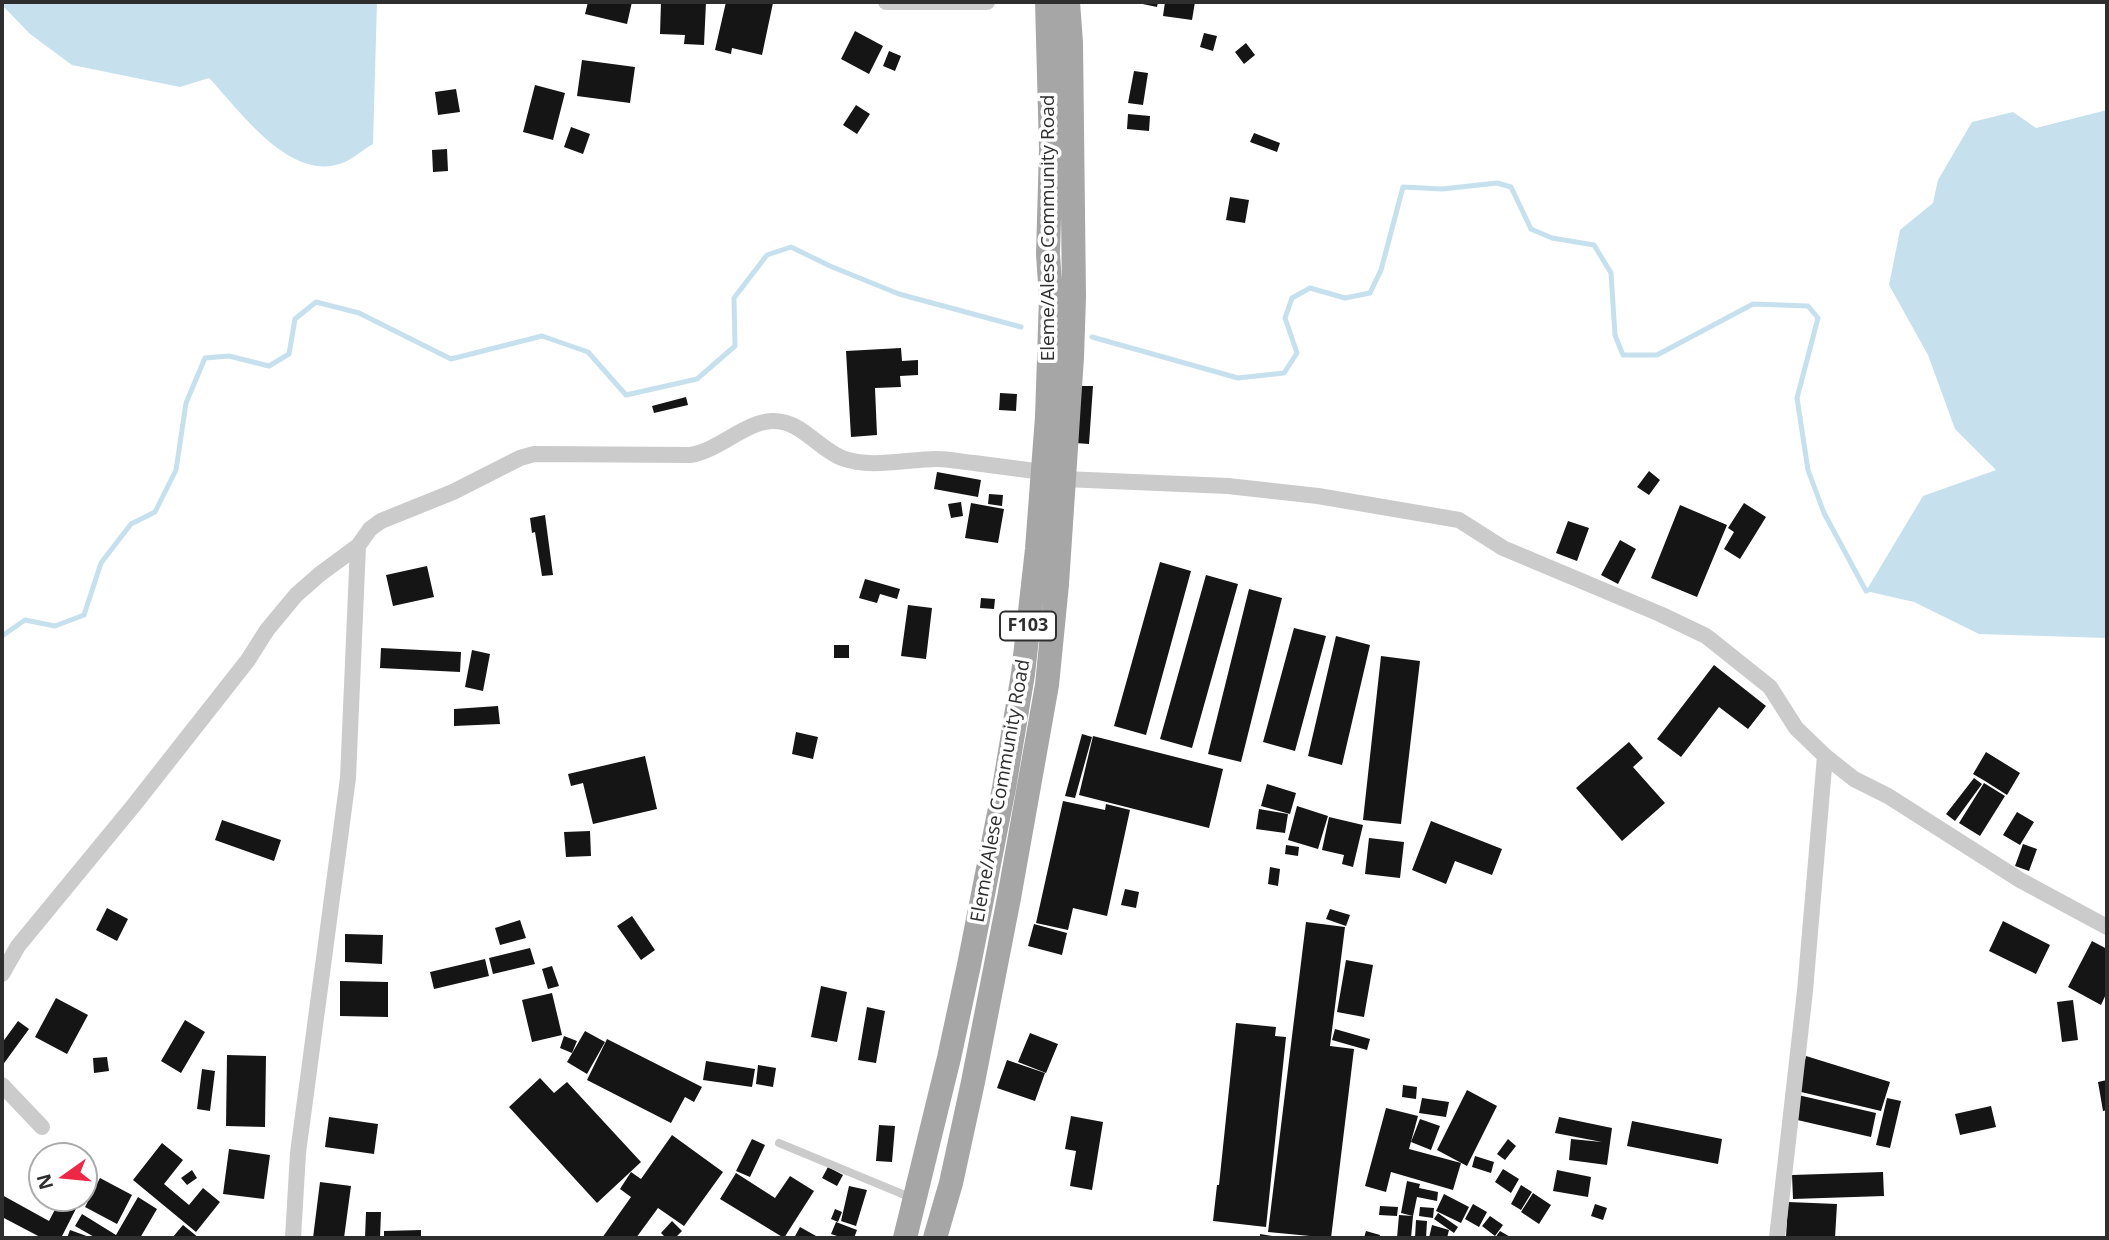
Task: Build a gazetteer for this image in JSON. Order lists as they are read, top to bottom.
{
  "streets": {
    "main road": ["Eleme/Alese Community Road", "F103"]
  },
  "north": "left"
}
